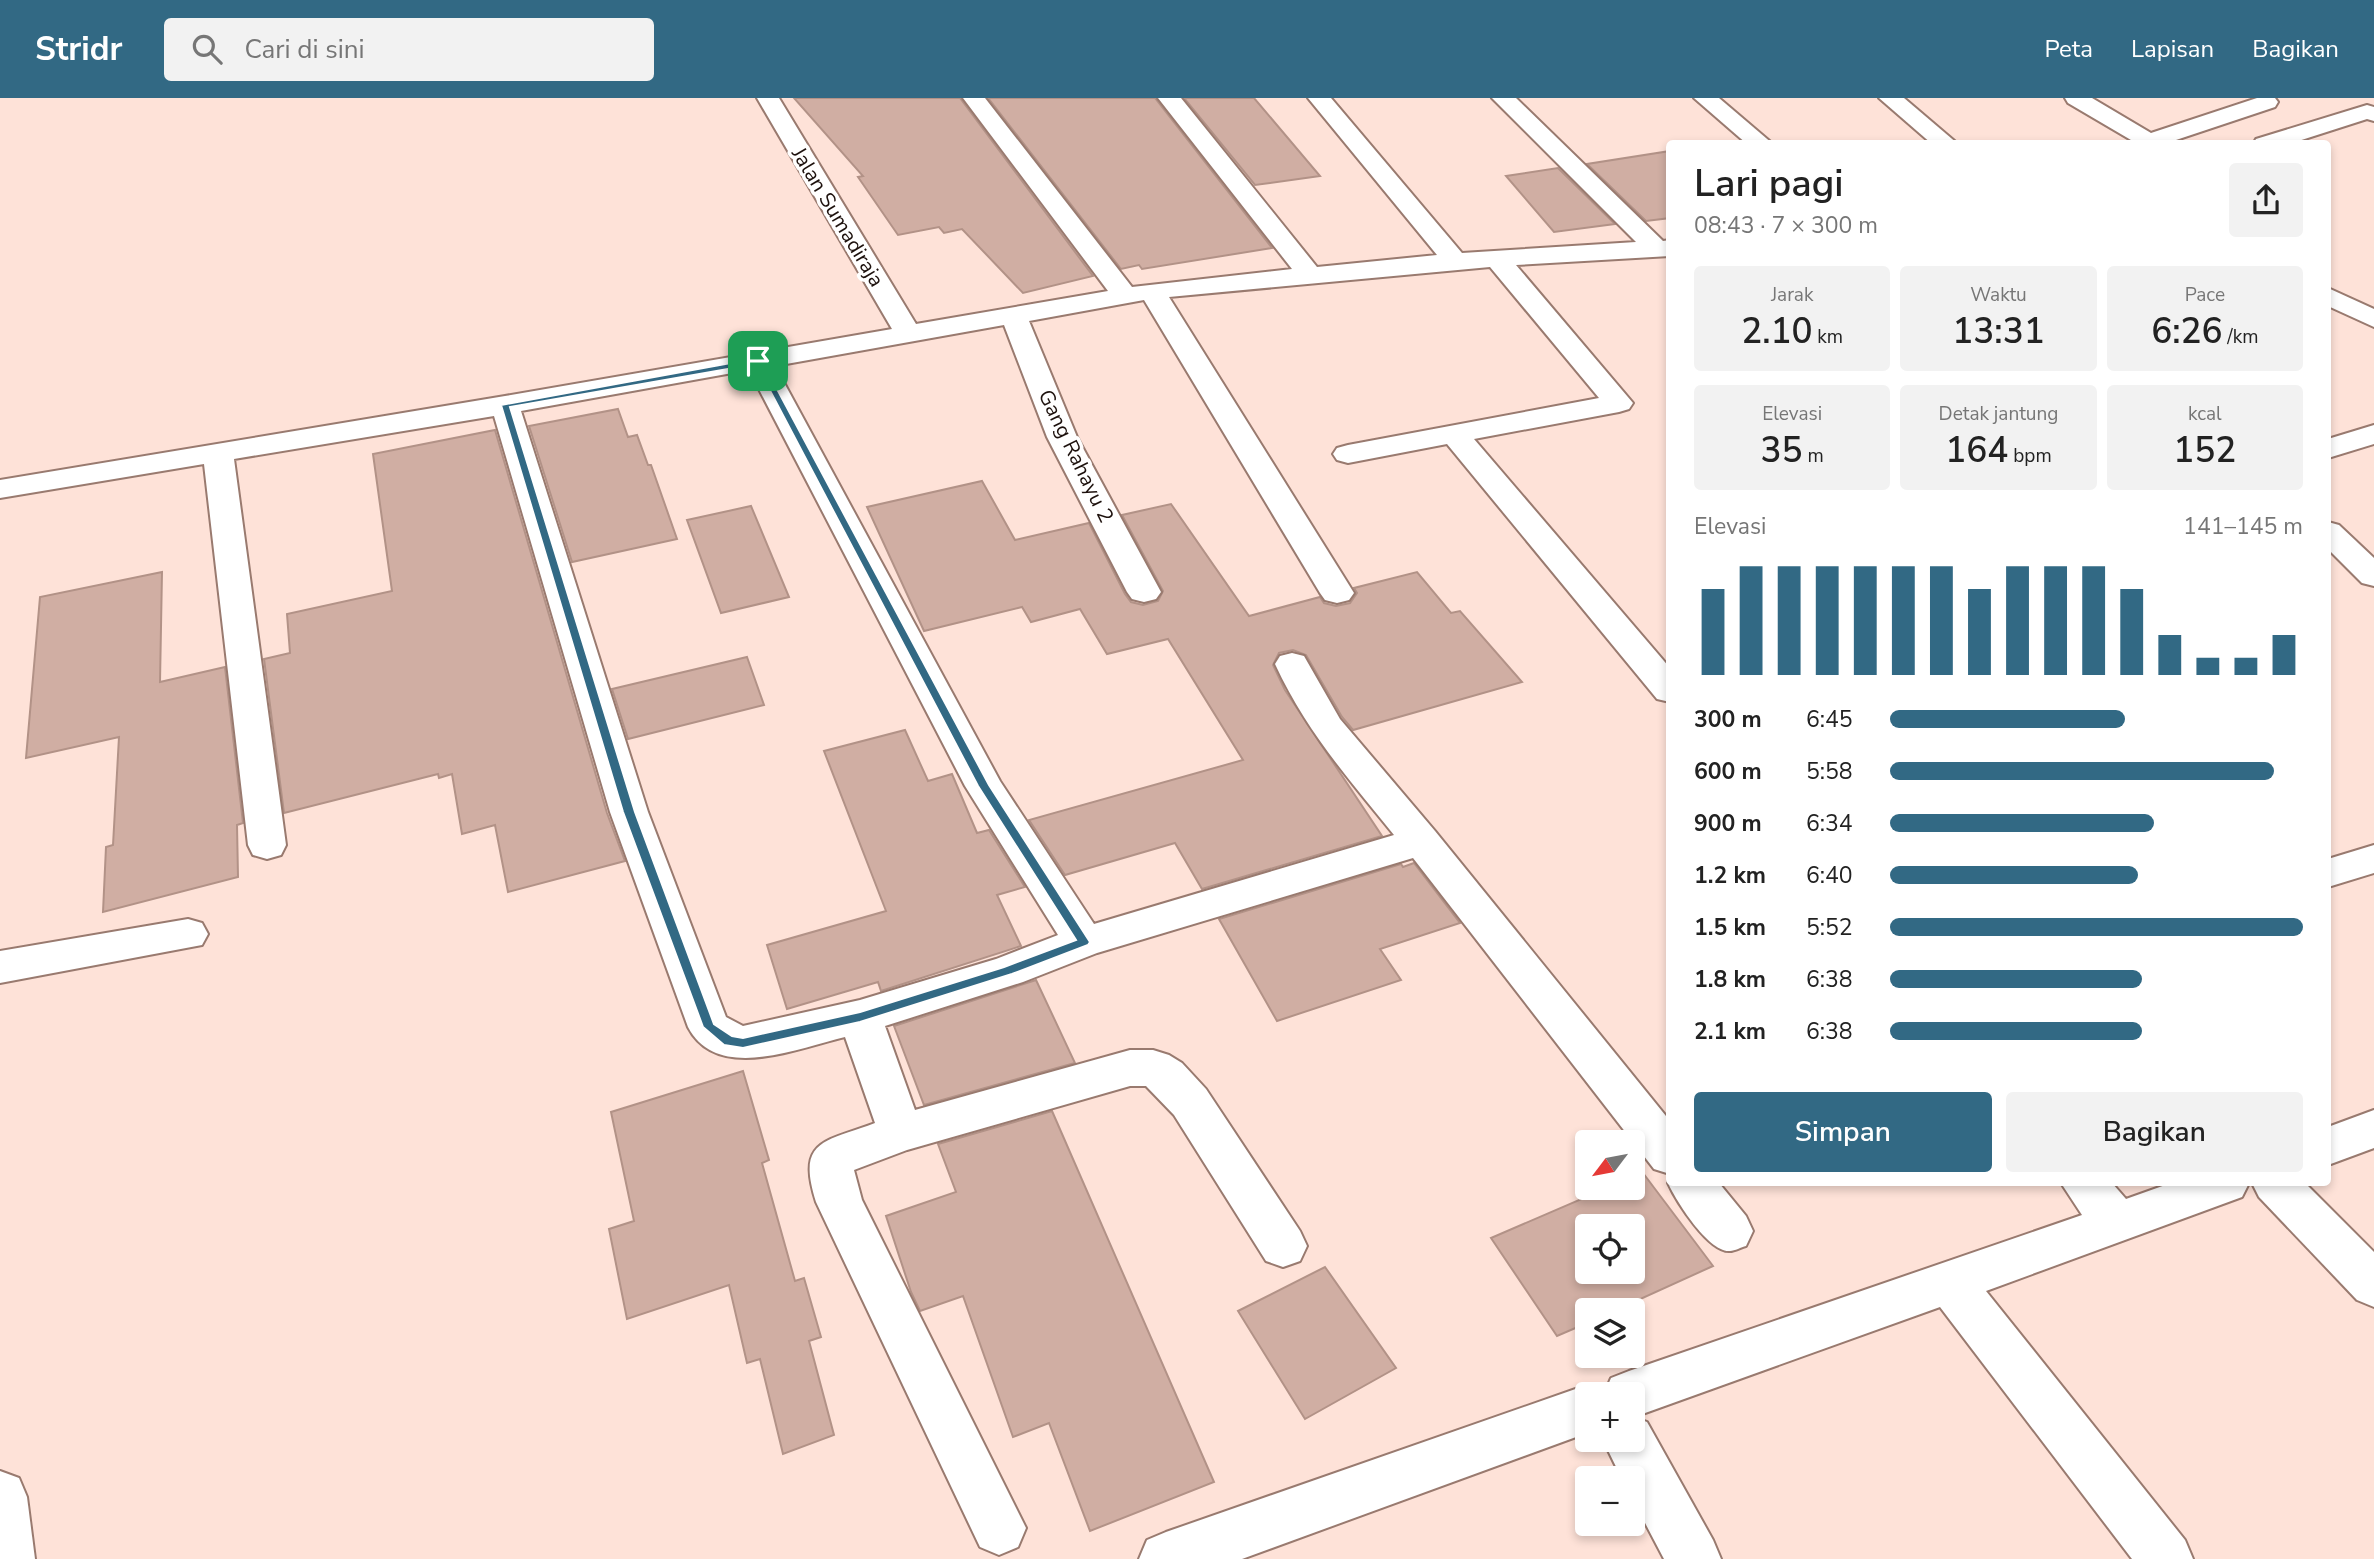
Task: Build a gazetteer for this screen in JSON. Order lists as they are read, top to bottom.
{
  "streets": {
    "street": ["Jalan Sumadiraja", "Gang Rahayu 2"]
  },
  "north": "bottom left",
  "page": {
    "header": "Stridr",
    "search": "Cari di sini",
    "nav": ["Peta", "Lapisan", "Bagikan"],
    "heading": ["Lari pagi", "08:43 · 7 × 300 m"],
    "stats": [
      ["Jarak", "2.10 km"],
      ["Waktu", "13:31"],
      ["Pace", "6:26 /km"],
      ["Elevasi", "35 m"],
      ["Detak jantung", "164 bpm"],
      ["kcal", "152"]
    ],
    "chart": ["Elevasi", "141–145 m"],
    "list": [
      {
        "name": "300 m",
        "note": "6:45"
      },
      {
        "name": "600 m",
        "note": "5:58"
      },
      {
        "name": "900 m",
        "note": "6:34"
      },
      {
        "name": "1.2 km",
        "note": "6:40"
      },
      {
        "name": "1.5 km",
        "note": "5:52"
      },
      {
        "name": "1.8 km",
        "note": "6:38"
      },
      {
        "name": "2.1 km",
        "note": "6:38"
      }
    ],
    "buttons": ["Simpan", "Bagikan"],
    "map_buttons": ["+", "−"]
  }
}
